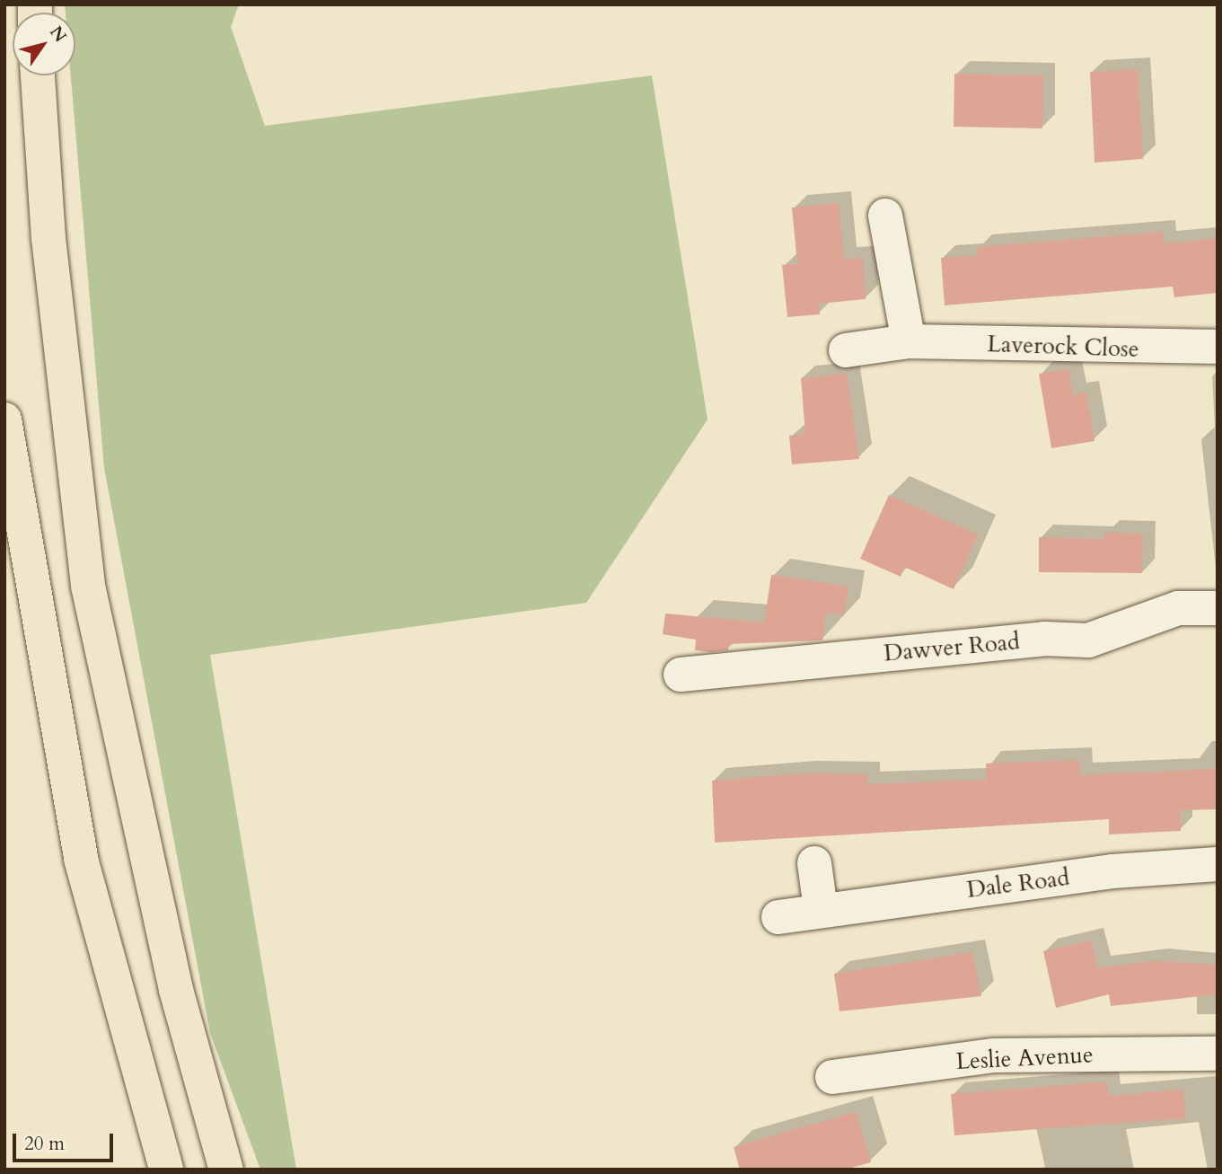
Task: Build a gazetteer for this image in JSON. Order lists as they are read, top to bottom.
{
  "streets": {
    "street": [
      "Laverock Close",
      "Dawver Road",
      "Dale Road",
      "Leslie Avenue"
    ]
  },
  "scale_bar": "20 m",
  "north": "top right"
}
